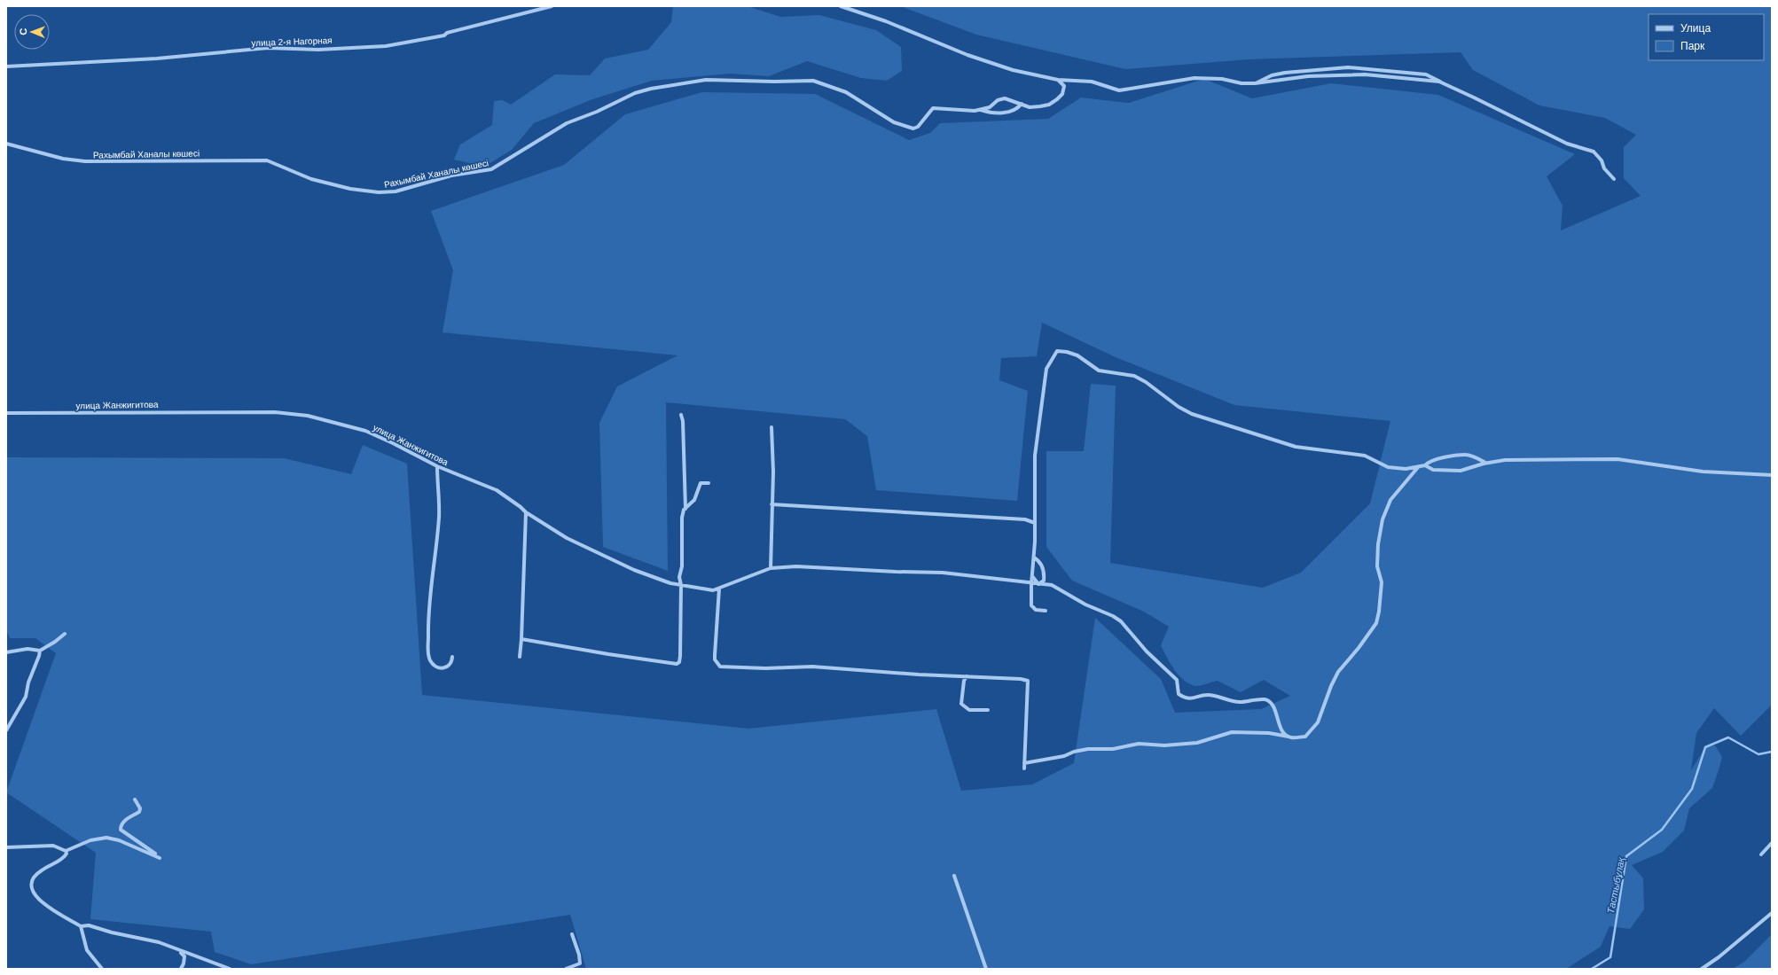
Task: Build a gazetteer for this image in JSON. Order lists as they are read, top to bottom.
{
  "streets": {
    "street": ["улица 2-я Нагорная", "Рахымбай Ханалы көшесі", "улица Жанжигитова"]
  },
  "water": ["Тастыбұлақ"],
  "legend": ["Улица", "Парк"],
  "north": "left"
}
